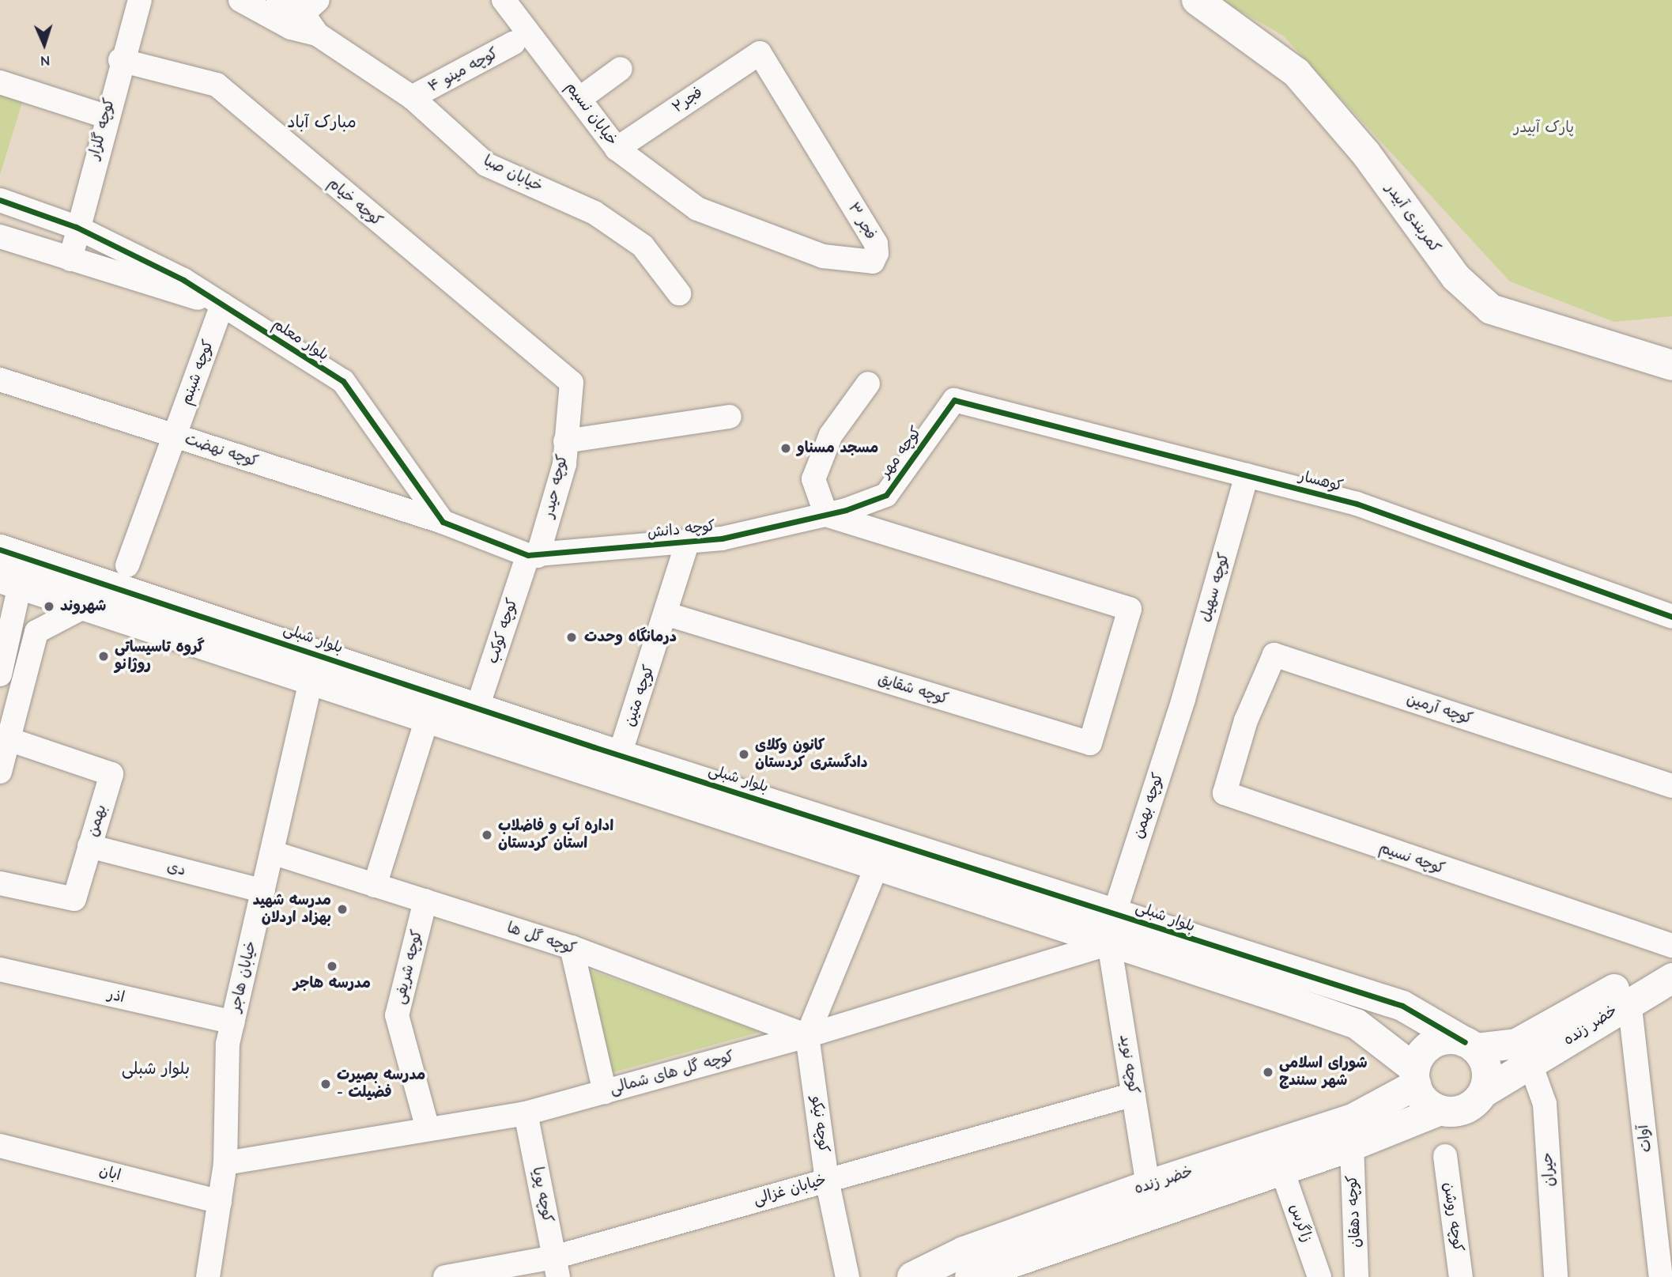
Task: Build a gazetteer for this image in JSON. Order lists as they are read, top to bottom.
{
  "streets": {
    "street": [
      "کوچه مینو ۴",
      "فجر۲",
      "خیابان نسیم",
      "کوچه گلزار",
      "خیابان صبا",
      "کوچه خیام",
      "کمربندی آبیدر",
      "فجر ۳",
      "بلوار معلم",
      "کوچه شبنم",
      "کوچه نهضت",
      "کوچه مهر",
      "کوهسار",
      "کوچه حیدر",
      "کوچه دانش",
      "کوچه سهیل",
      "کوچه کوکب",
      "بلوار شبلی",
      "کوچه شقایق",
      "کوچه متین",
      "کوچه آرمین",
      "کوچه بهمن",
      "بهمن",
      "کوچه نسیم",
      "دی",
      "کوچه گل ها",
      "کوچه شریفی",
      "خیابان هاجر",
      "اذر",
      "خضر زنده",
      "کوچه نوید",
      "کوچه گل های شمالی",
      "کوچه نیکو",
      "آوات",
      "حیران",
      "ابان",
      "خیابان غزالی",
      "کوچه پویا",
      "کوچه دهقان",
      "کوچه روشن",
      "زاگرس"
    ]
  },
  "crossings": [
    ["کوچه مینو ۴", "خیابان صبا"],
    ["فجر۲", "خیابان نسیم"],
    ["فجر۲", "فجر ۳"],
    ["خیابان نسیم", "فجر ۳"],
    ["کوچه گلزار", "کوچه خیام"],
    ["کوچه گلزار", "بلوار معلم"],
    ["کوچه خیام", "کوچه حیدر"],
    ["بلوار معلم", "کوچه شبنم"],
    ["بلوار معلم", "کوچه نهضت"],
    ["کوچه شبنم", "کوچه نهضت"],
    ["کوچه مهر", "کوهسار"],
    ["کوچه مهر", "کوچه دانش"],
    ["کوهسار", "کوچه سهیل"],
    ["کوچه حیدر", "کوچه دانش"],
    ["کوچه حیدر", "کوچه کوکب"],
    ["کوچه دانش", "کوچه کوکب"],
    ["کوچه دانش", "کوچه شقایق"],
    ["کوچه دانش", "کوچه متین"],
    ["کوچه سهیل", "کوچه بهمن"],
    ["کوچه کوکب", "بلوار شبلی"],
    ["بلوار شبلی", "کوچه متین"],
    ["بلوار شبلی", "کوچه بهمن"],
    ["بلوار شبلی", "خضر زنده"],
    ["کوچه شقایق", "کوچه متین"],
    ["کوچه آرمین", "کوچه نسیم"],
    ["بهمن", "دی"],
    ["دی", "خیابان هاجر"],
    ["کوچه گل ها", "کوچه شریفی"],
    ["کوچه گل ها", "خیابان هاجر"],
    ["کوچه گل ها", "کوچه گل های شمالی"],
    ["کوچه گل ها", "کوچه نیکو"],
    ["کوچه شریفی", "کوچه گل های شمالی"],
    ["خیابان هاجر", "اذر"],
    ["خیابان هاجر", "کوچه گل های شمالی"],
    ["خیابان هاجر", "ابان"],
    ["خضر زنده", "کوچه نوید"],
    ["خضر زنده", "آوات"],
    ["خضر زنده", "حیران"],
    ["خضر زنده", "کوچه دهقان"],
    ["خضر زنده", "زاگرس"],
    ["کوچه نوید", "کوچه گل های شمالی"],
    ["کوچه نوید", "خیابان غزالی"],
    ["کوچه گل های شمالی", "کوچه نیکو"],
    ["کوچه گل های شمالی", "کوچه پویا"],
    ["کوچه نیکو", "خیابان غزالی"],
    ["خیابان غزالی", "کوچه پویا"]
  ],
  "districts": ["مبارک آباد", "بلوار شبلی"],
  "parks": ["پارک آبیدر"],
  "places": [
    "مسجد مسناو",
    "شهروند",
    "درمانگاه وحدت",
    "گروه تاسیساتی روژانو",
    "کانون وکلای دادگستری کردستان",
    "اداره آب و فاضلاب استان کردستان",
    "مدرسه شهید بهزاد اردلان",
    "مدرسه هاجر",
    "شورای اسلامی شهر سنندج",
    "مدرسه بصیرت - فضیلت"
  ],
  "north": "bottom"
}
